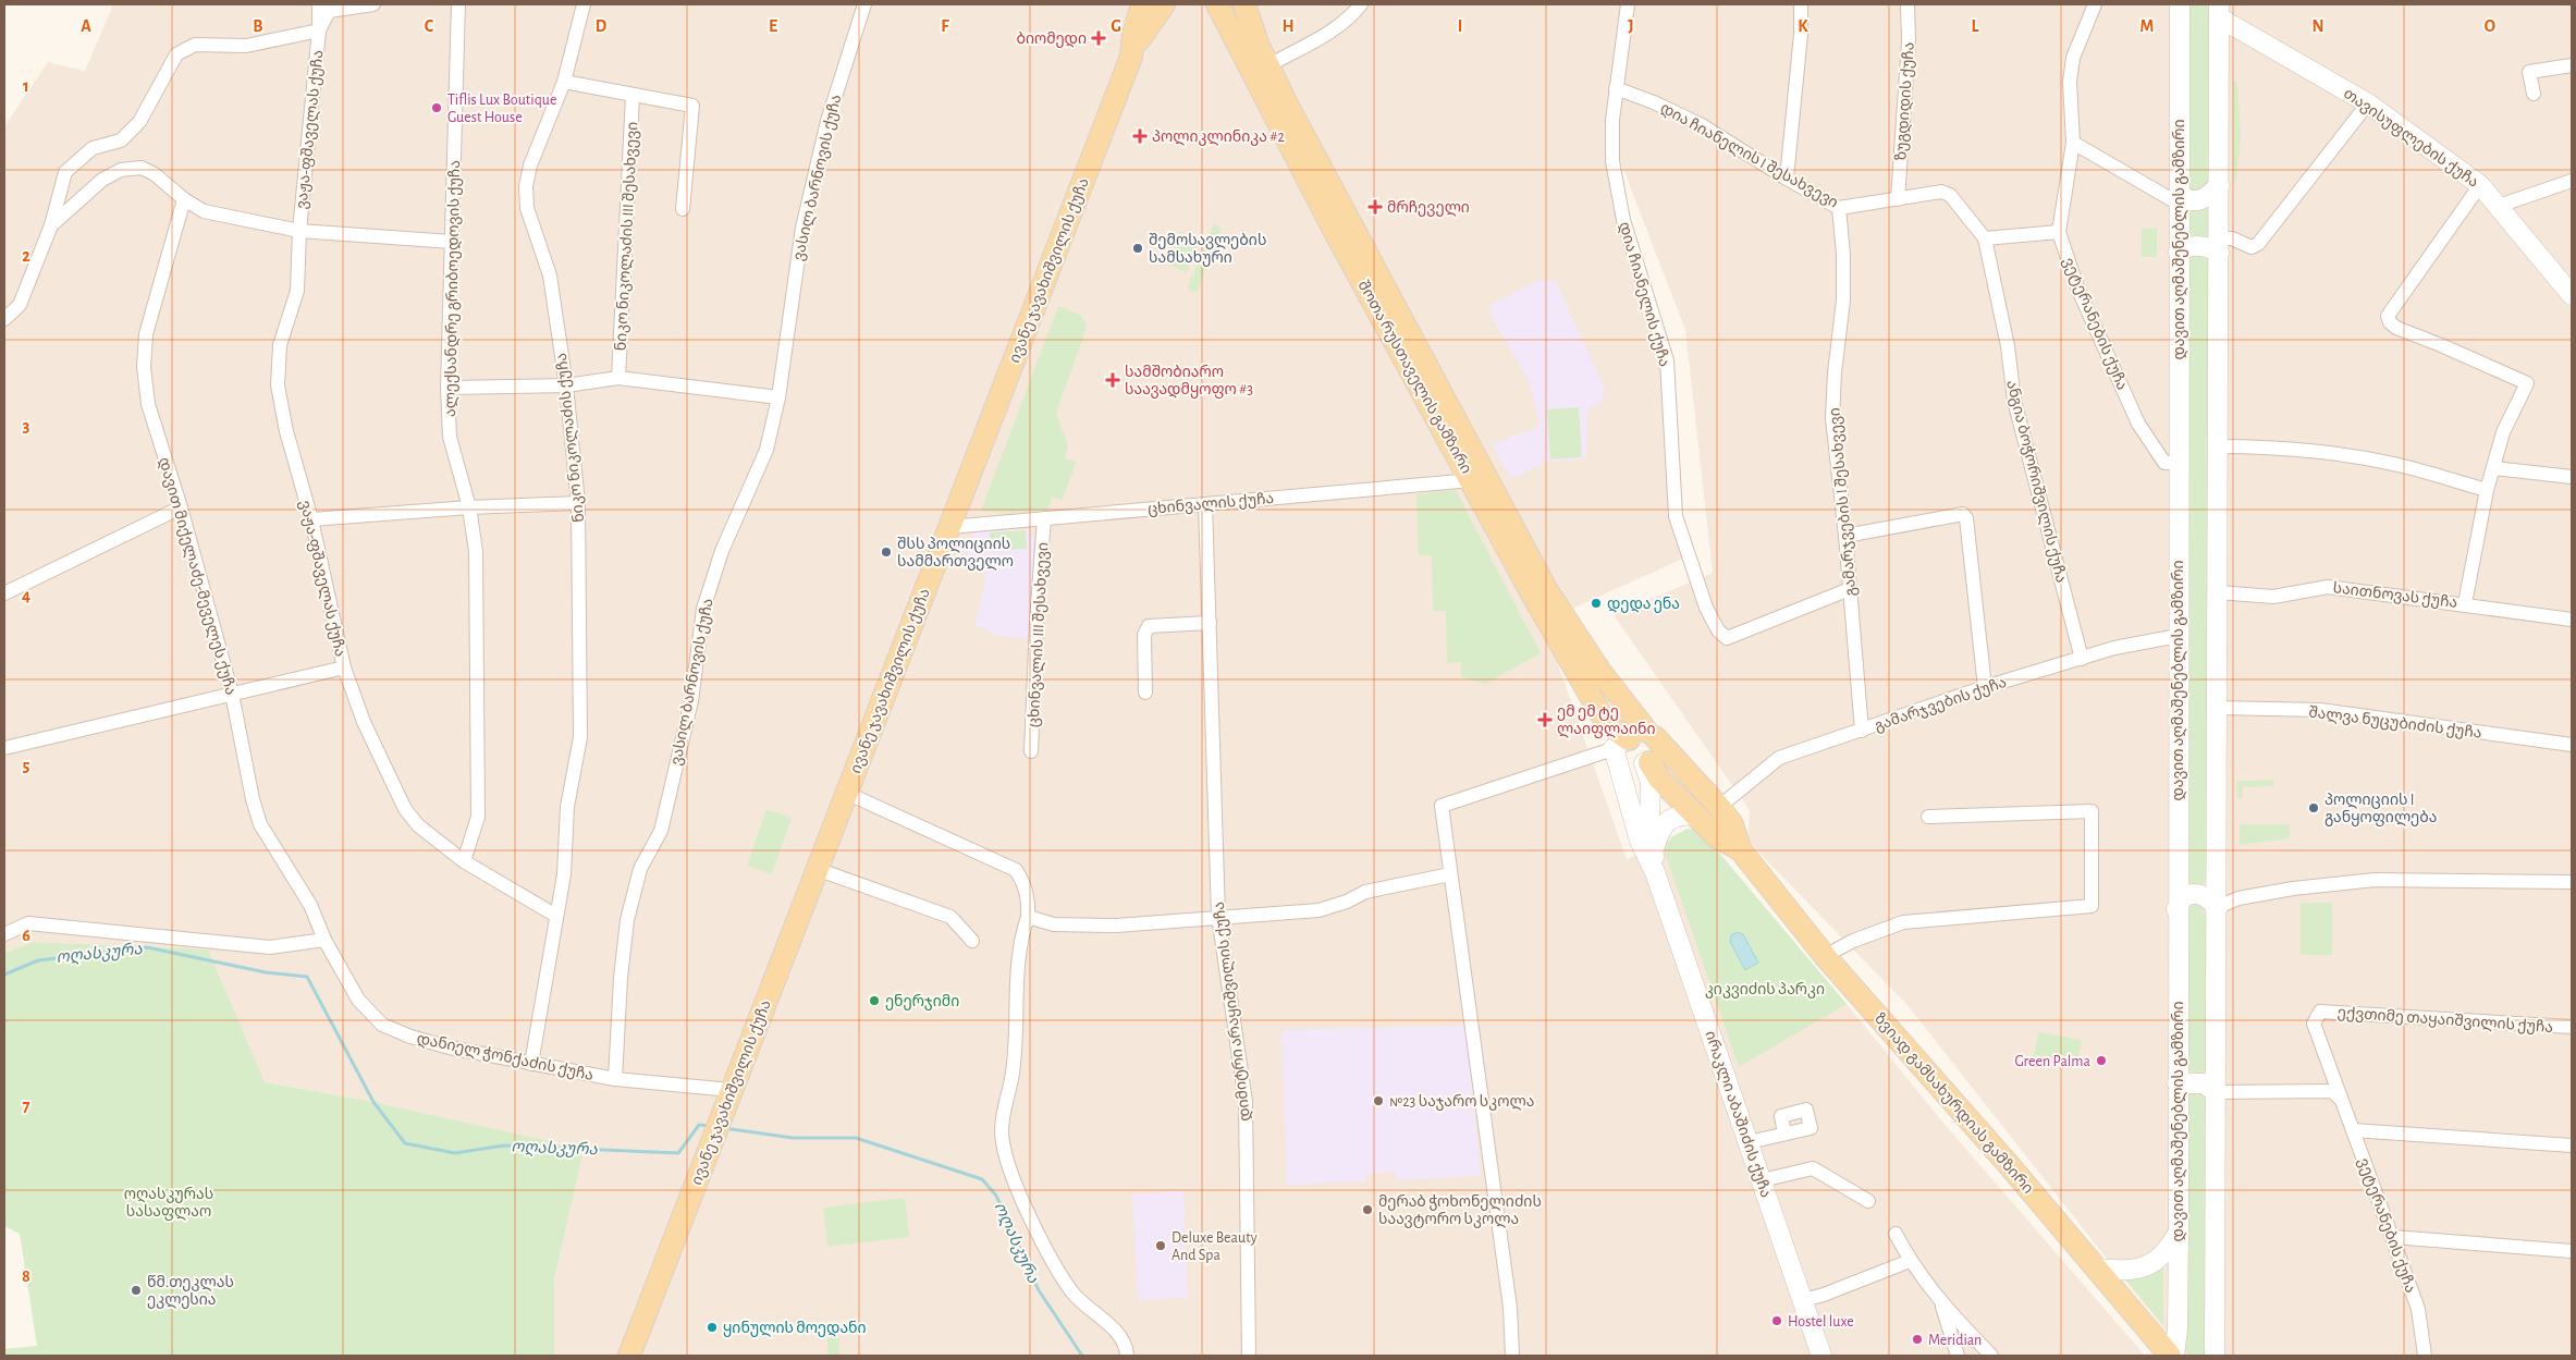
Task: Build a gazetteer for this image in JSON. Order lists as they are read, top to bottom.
{
  "streets": {
    "main road": [
      "თავისუფლების ქუჩა",
      "დავით აღმაშენებლის გამზირი",
      "ივანე ჯავახიშვილის ქუჩა",
      "შოთა რუსთაველის გამზირი",
      "ზვიად გამსახურდიას გამზირი",
      "ირაკლი აბაშიძის ქუჩა"
    ],
    "street": [
      "ზუგდიდის ქუჩა",
      "ვაჟა-ფშაველას ქუჩა",
      "დია ჩიანელის I შესახვევი",
      "ვასილ ბარნოვის ქუჩა",
      "ნიკო ნიკოლაძის III შესახვევი",
      "ალექსანდრე გრიბოედოვის ქუჩა",
      "დია ჩიანელის ქუჩა",
      "ვეტერანების ქუჩა",
      "ნიკო ნიკოლაძის ქუჩა",
      "ანგია ბოჭორიშვილის ქუჩა",
      "გამარჯვების I შესახვევი",
      "ცხინვალის ქუჩა",
      "დავით მიქელაძე-მეველეს ქუჩა",
      "საითნოვას ქუჩა",
      "ცხინვალის III შესახვევი",
      "გამარჯვების ქუჩა",
      "შალვა ნუცუბიძის ქუჩა",
      "დიმიტრი არაყიშვილის ქუჩა",
      "ექვთიმე თაყაიშვილის ქუჩა",
      "დანიელ ჭონქაძის ქუჩა"
    ]
  },
  "crossings": [
    ["ზუგდიდის ქუჩა", "დია ჩიანელის I შესახვევი"],
    ["ვაჟა-ფშაველას ქუჩა", "ალექსანდრე გრიბოედოვის ქუჩა"],
    ["ვაჟა-ფშაველას ქუჩა", "ნიკო ნიკოლაძის ქუჩა"],
    ["დია ჩიანელის I შესახვევი", "დია ჩიანელის ქუჩა"],
    ["დია ჩიანელის I შესახვევი", "ანგია ბოჭორიშვილის ქუჩა"],
    ["დია ჩიანელის I შესახვევი", "გამარჯვების I შესახვევი"],
    ["ვასილ ბარნოვის ქუჩა", "დანიელ ჭონქაძის ქუჩა"],
    ["დავით აღმაშენებლის გამზირი", "ვეტერანების ქუჩა"],
    ["დავით აღმაშენებლის გამზირი", "გამარჯვების ქუჩა"],
    ["ივანე ჯავახიშვილის ქუჩა", "ცხინვალის ქუჩა"],
    ["ივანე ჯავახიშვილის ქუჩა", "დანიელ ჭონქაძის ქუჩა"],
    ["დია ჩიანელის ქუჩა", "გამარჯვების I შესახვევი"],
    ["ვეტერანების ქუჩა", "ექვთიმე თაყაიშვილის ქუჩა"],
    ["შოთა რუსთაველის გამზირი", "ცხინვალის ქუჩა"],
    ["შოთა რუსთაველის გამზირი", "ზვიად გამსახურდიას გამზირი"],
    ["შოთა რუსთაველის გამზირი", "ირაკლი აბაშიძის ქუჩა"],
    ["ანგია ბოჭორიშვილის ქუჩა", "გამარჯვების ქუჩა"],
    ["გამარჯვების I შესახვევი", "გამარჯვების ქუჩა"],
    ["ცხინვალის ქუჩა", "ცხინვალის III შესახვევი"],
    ["ცხინვალის ქუჩა", "დიმიტრი არაყიშვილის ქუჩა"],
    ["დავით მიქელაძე-მეველეს ქუჩა", "დანიელ ჭონქაძის ქუჩა"],
    ["გამარჯვების ქუჩა", "ზვიად გამსახურდიას გამზირი"],
    ["ზვიად გამსახურდიას გამზირი", "ირაკლი აბაშიძის ქუჩა"]
  ],
  "water": ["ოღასკურა"],
  "parks": ["კიკვიძის პარკი", "ოღასკურას სასაფლაო"],
  "places": {
    "health": [
      "ბიომედი",
      "პოლიკლინიკა #2",
      "მრჩეველი",
      "სამშობიარო საავადმყოფო #3",
      "ემ ემ ტე ლაიფლაინი"
    ],
    "other": [
      "Tiflis Lux Boutique Guest House",
      "შემოსავლების სამსახური",
      "შსს პოლიციის სამმართველო",
      "დედა ენა",
      "პოლიციის I განყოფილება",
      "ენერჯიმი",
      "Green Palma",
      "№23 საჯარო სკოლა",
      "მერაბ ჭოხონელიძის საავტორო სკოლა",
      "Deluxe Beauty And Spa",
      "წმ.თეკლას ეკლესია",
      "Hostel luxe",
      "ყინულის მოედანი",
      "Meridian"
    ]
  },
  "grid": {
    "columns": [
      "A",
      "B",
      "C",
      "D",
      "E",
      "F",
      "G",
      "H",
      "I",
      "J",
      "K",
      "L",
      "M",
      "N",
      "O"
    ],
    "rows": [
      "1",
      "2",
      "3",
      "4",
      "5",
      "6",
      "7",
      "8"
    ]
  }
}
